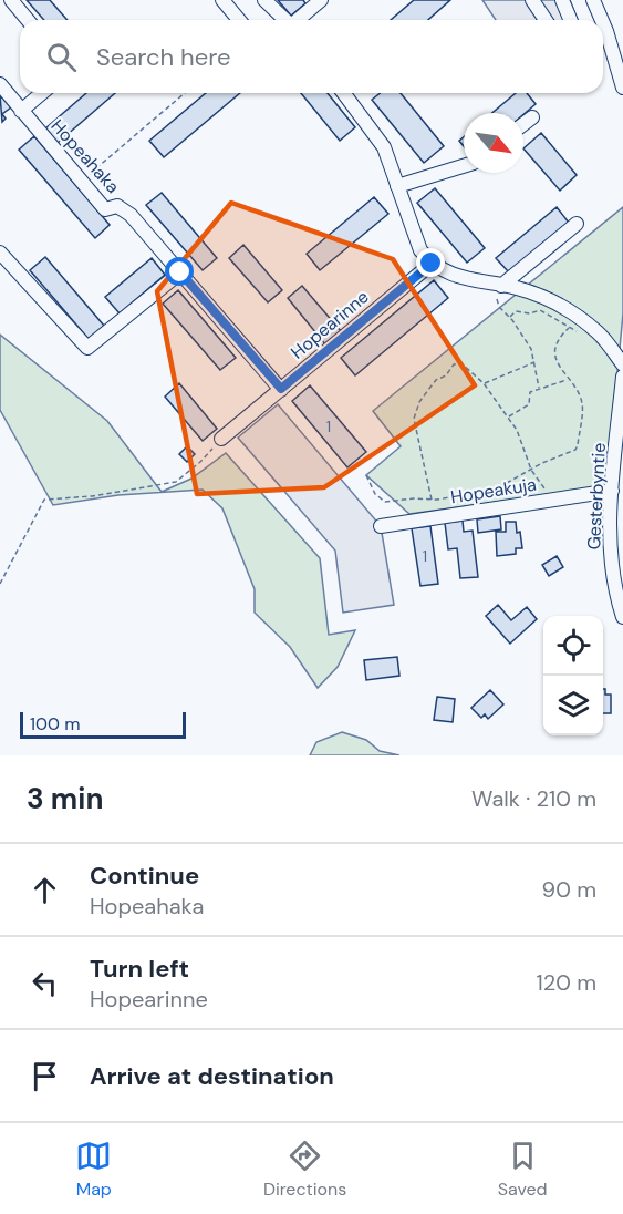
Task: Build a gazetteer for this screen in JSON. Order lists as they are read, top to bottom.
{
  "streets": {
    "street": [
      "Hopeahaka",
      "Hopearinne",
      "Hopeakuja",
      "Gesterbyntie"
    ]
  },
  "crossings": [
    ["Hopeahaka", "Hopearinne"],
    ["Hopeakuja", "Gesterbyntie"]
  ],
  "house_numbers": ["1", "1"],
  "scale_bar": "100 m",
  "north": "bottom right",
  "page": {
    "search": "Search here",
    "scale": "100 m",
    "heading": ["3 min", "Walk · 210 m"],
    "list": [
      ["Continue", "Hopeahaka", "90 m"],
      ["Turn left", "Hopearinne", "120 m"],
      "Arrive at destination"
    ],
    "nav": ["Map", "Directions", "Saved"]
  }
}
